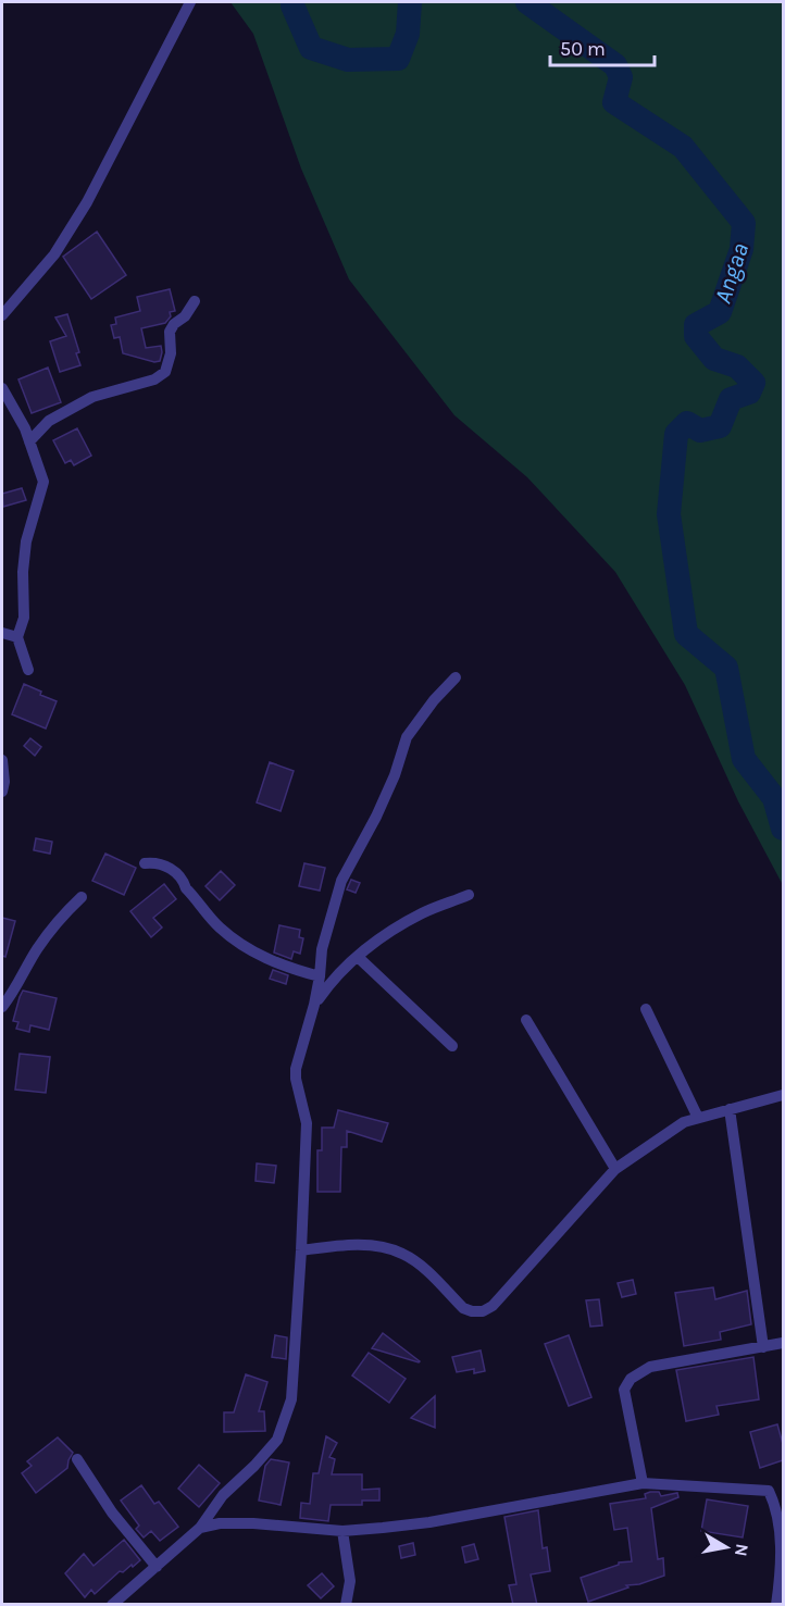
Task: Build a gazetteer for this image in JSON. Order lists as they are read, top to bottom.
{
  "water": ["Angaa"],
  "scale_bar": "50 m",
  "north": "right"
}
